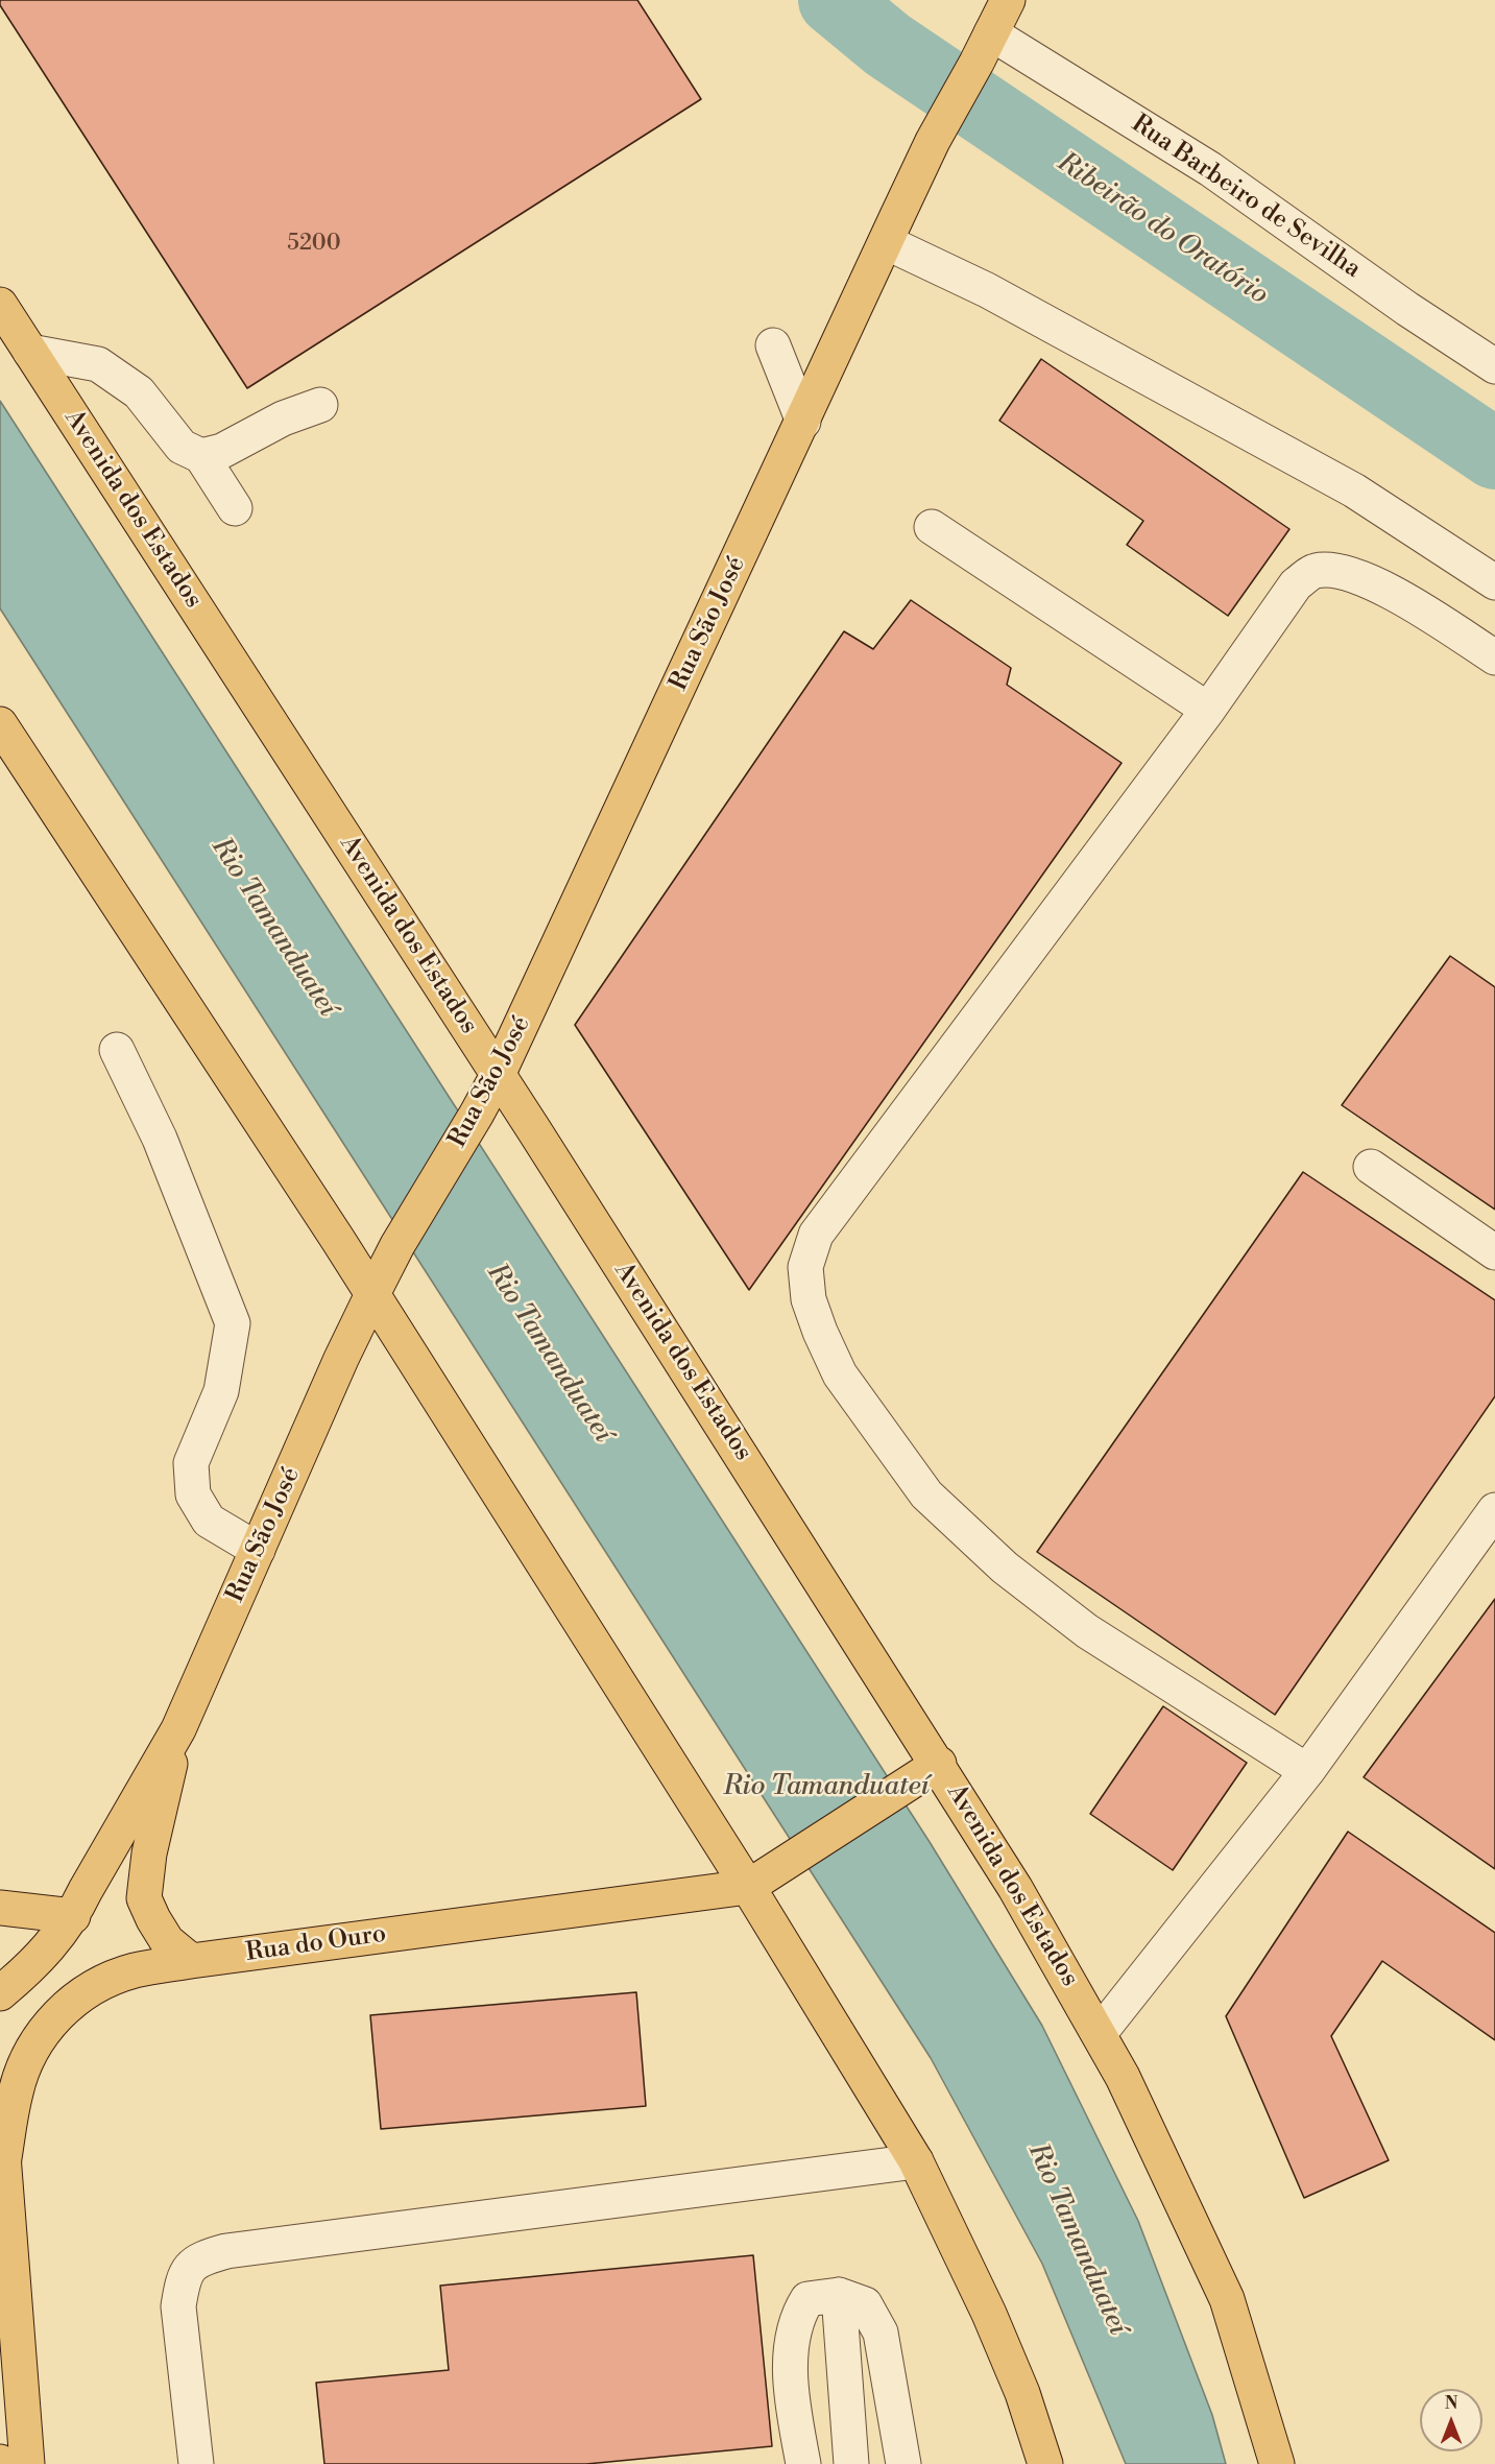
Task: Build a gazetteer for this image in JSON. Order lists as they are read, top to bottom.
{
  "streets": {
    "main road": ["Avenida dos Estados", "Rua São José", "Rua do Ouro"],
    "street": ["Rua Barbeiro de Sevilha"]
  },
  "crossings": [
    ["Rua Barbeiro de Sevilha", "Rua São José"],
    ["Avenida dos Estados", "Rua São José"]
  ],
  "water": ["Ribeirão do Oratório", "Rio Tamanduateí"],
  "house_numbers": ["5200"],
  "north": "top"
}
